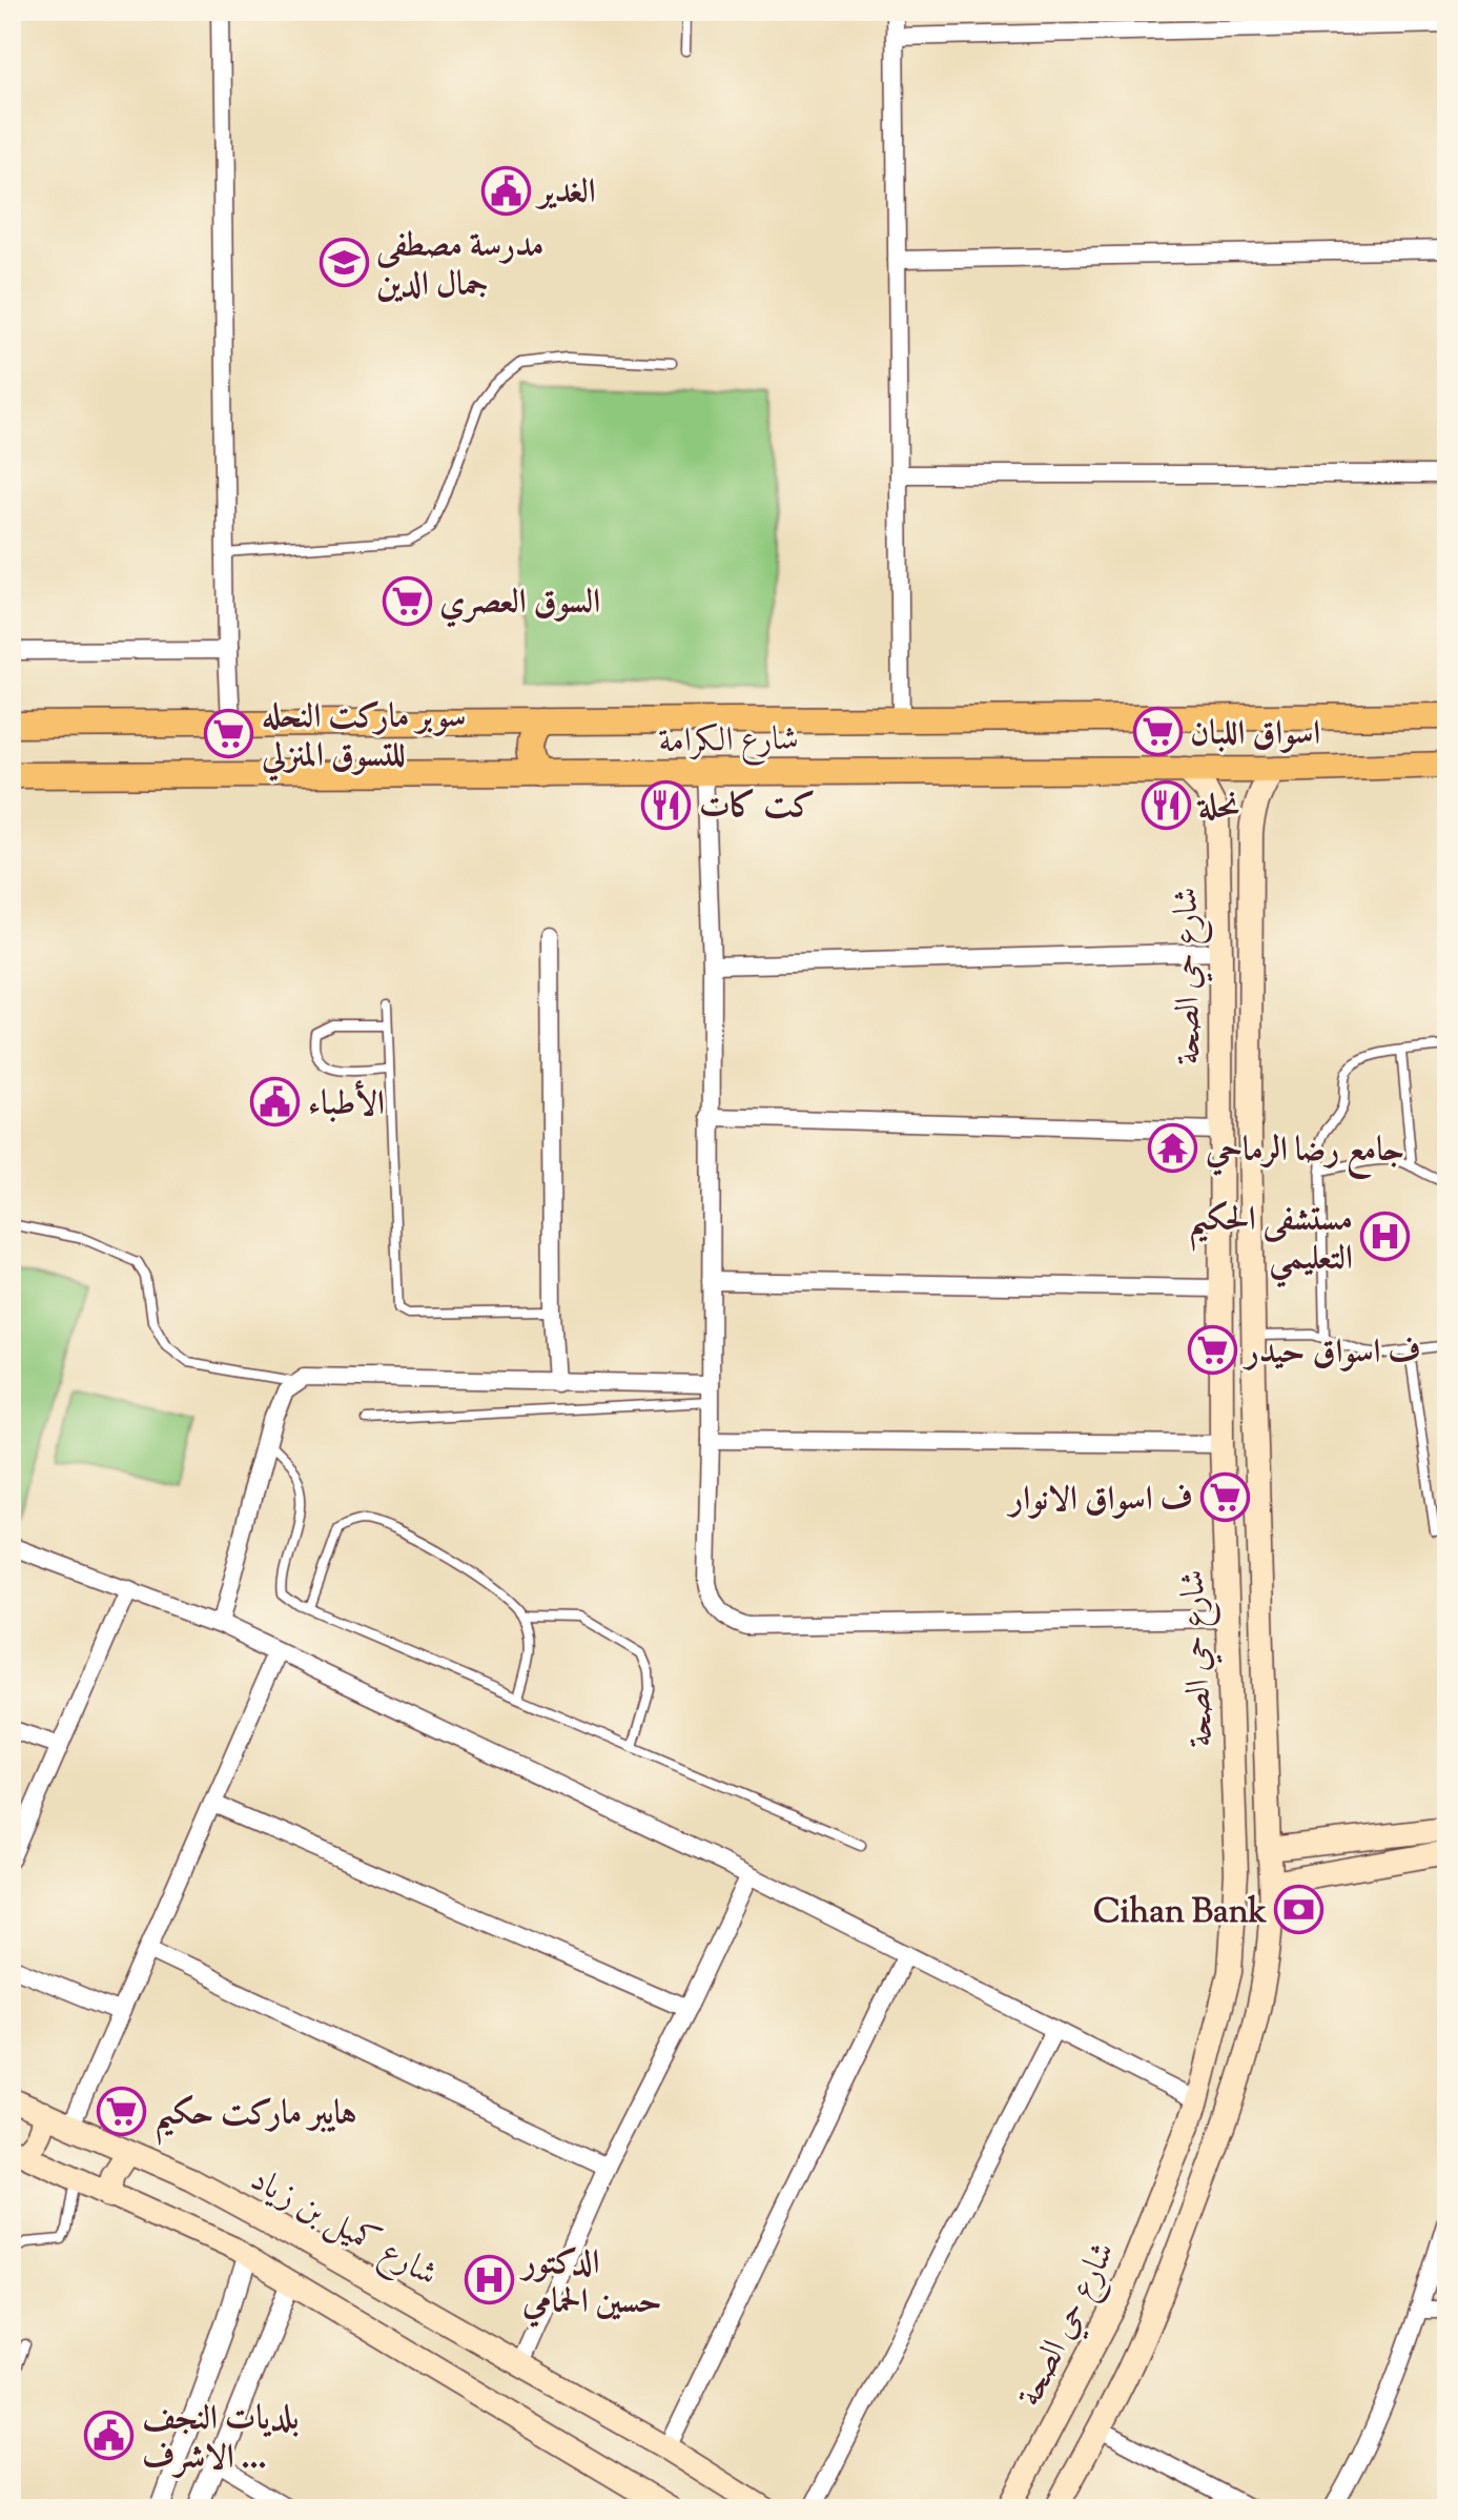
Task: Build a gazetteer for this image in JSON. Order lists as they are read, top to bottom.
{
  "streets": {
    "main road": ["شارع الكرامة", "شارع حي الصحة", "شارع كميل بن زياد"]
  },
  "crossings": [
    ["شارع الكرامة", "شارع حي الصحة"]
  ],
  "places": {
    "public building": ["الغدير", "الأطباء", "بلديات النجف الاشرف ..."],
    "school or university": ["مدرسة مصطفى جمال الدين"],
    "supermarket": [
      "السوق العصري",
      "اسواق اللبان",
      "سوبر ماركت النحله للتسوق المنزلي",
      "ف اسواق حيدر",
      "ف اسواق الانوار",
      "هایبر مارکت حکیم"
    ],
    "restaurant": ["كت كات", "نحلة"],
    "temple": ["جامع رضا الرماحي"],
    "hospital": ["مستشفى الحكيم التعليمي", "الدكتور حسين الحمامي"],
    "bank": ["Cihan Bank"]
  }
}
